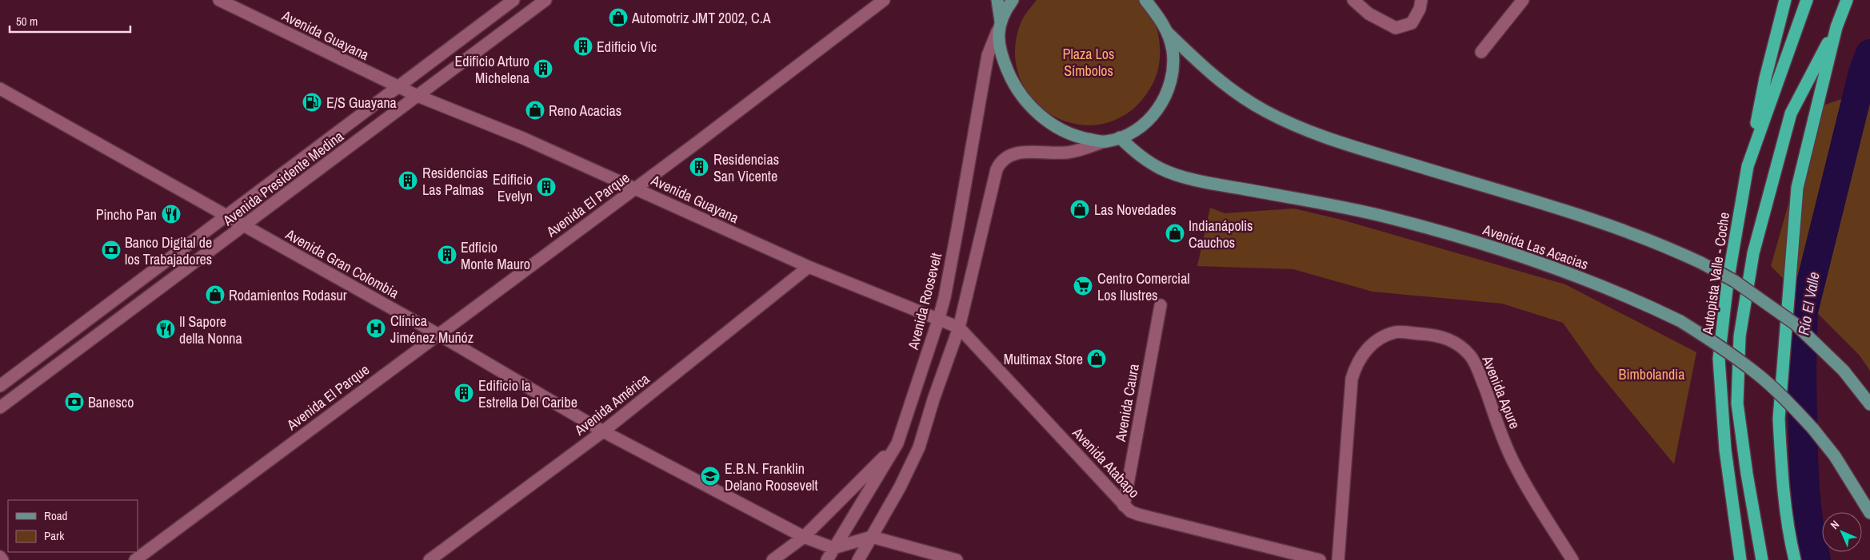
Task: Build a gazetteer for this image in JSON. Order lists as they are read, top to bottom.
{
  "streets": {
    "highway": ["Autopista Valle - Coche"],
    "main road": ["Avenida Las Acacias"],
    "street": [
      "Avenida Guayana",
      "Avenida Presidente Medina",
      "Avenida El Parque",
      "Avenida Gran Colombia",
      "Avenida Roosevelt",
      "Avenida Apure",
      "Avenida Caura",
      "Avenida América",
      "Avenida Atabapo"
    ]
  },
  "crossings": [
    ["Avenida Guayana", "Avenida Presidente Medina"],
    ["Avenida Guayana", "Avenida El Parque"],
    ["Avenida Guayana", "Avenida Roosevelt"],
    ["Avenida Guayana", "Avenida América"],
    ["Avenida Guayana", "Avenida Atabapo"],
    ["Avenida Presidente Medina", "Avenida Gran Colombia"],
    ["Avenida El Parque", "Avenida Gran Colombia"],
    ["Avenida Gran Colombia", "Avenida Roosevelt"],
    ["Avenida Gran Colombia", "Avenida América"],
    ["Avenida Caura", "Avenida Atabapo"]
  ],
  "water": ["Río El Valle"],
  "parks": ["Plaza Los Símbolos", "Bimbolandia"],
  "places": {
    "shop": [
      "Automotriz JMT 2002, C.A",
      "Reno Acacias",
      "Las Novedades",
      "Indianápolis Cauchos",
      "Rodamientos Rodasur",
      "Multimax Store"
    ],
    "building": [
      "Edificio Vic",
      "Edificio Arturo Michelena",
      "Residencias San Vicente",
      "Residencias Las Palmas",
      "Edificio Evelyn",
      "Edficio Monte Mauro",
      "Edificio la Estrella Del Caribe"
    ],
    "fuel station": ["E/S Guayana"],
    "restaurant": ["Pincho Pan", "Il Sapore della Nonna"],
    "bank": ["Banco Digital de los Trabajadores", "Banesco"],
    "supermarket": ["Centro Comercial Los Ilustres"],
    "hospital": ["Clínica Jiménez Muñóz"],
    "school or university": ["E.B.N. Franklin Delano Roosevelt"]
  },
  "legend": ["Road", "Park"],
  "scale_bar": "50 m",
  "north": "top left"
}
